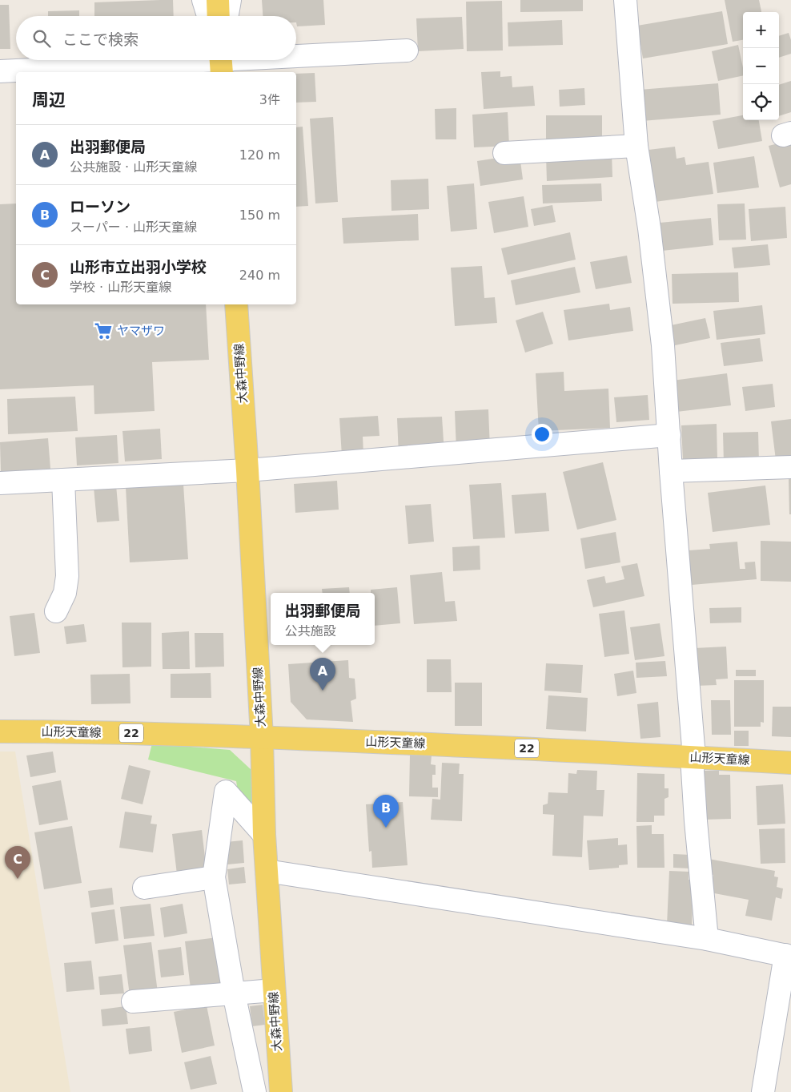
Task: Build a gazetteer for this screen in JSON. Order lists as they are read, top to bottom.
{
  "streets": {
    "main road": ["大森中野線", "山形天童線", "22"]
  },
  "crossings": [
    ["大森中野線", "山形天童線"]
  ],
  "places": {
    "supermarket": ["ヤマザワ"]
  },
  "page": {
    "map_buttons": ["+", "−"],
    "search": "ここで検索",
    "heading": ["周辺", "3件"],
    "list": [
      {
        "mark": "A",
        "name": "出羽郵便局",
        "note": "公共施設 · 山形天童線",
        "value": "120 m"
      },
      {
        "mark": "B",
        "name": "ローソン",
        "note": "スーパー · 山形天童線",
        "value": "150 m"
      },
      {
        "mark": "C",
        "name": "山形市立出羽小学校",
        "note": "学校 · 山形天童線",
        "value": "240 m"
      }
    ],
    "popup": ["出羽郵便局", "公共施設"],
    "pins": ["A", "B", "C"]
  }
}
